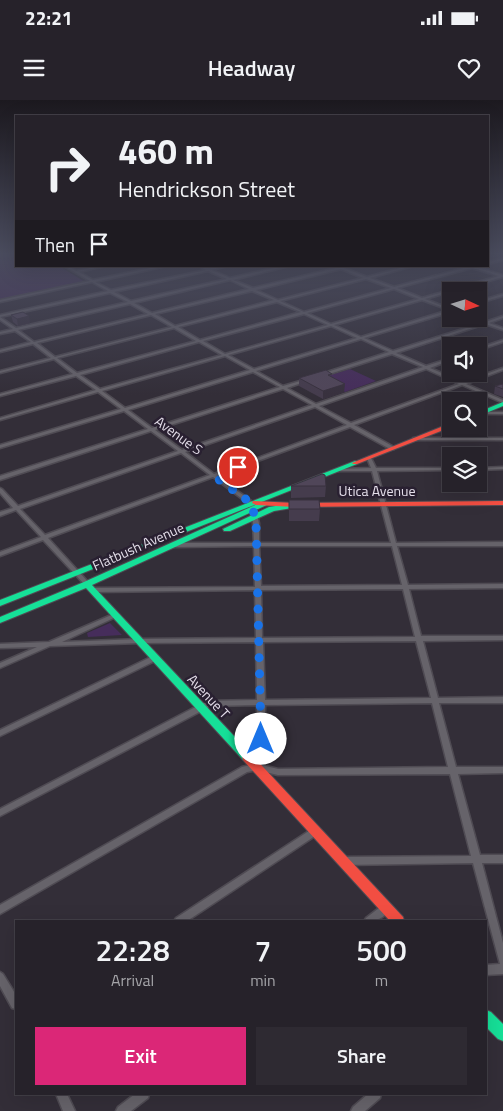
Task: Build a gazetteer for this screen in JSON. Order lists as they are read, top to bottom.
{
  "streets": {
    "main road": ["Utica Avenue", "Flatbush Avenue", "Avenue T"],
    "street": ["Avenue S"]
  },
  "crossings": [
    ["Avenue S", "Flatbush Avenue"],
    ["Utica Avenue", "Flatbush Avenue"],
    ["Flatbush Avenue", "Avenue T"]
  ],
  "north": "right",
  "page": {
    "status": "22:21",
    "header": "Headway",
    "turn": ["460 m", "Hendrickson Street"],
    "then": "Then",
    "eta": [
      "22:28",
      "Arrival",
      "7",
      "min",
      "500",
      "m"
    ],
    "buttons": ["Exit", "Share"]
  }
}
